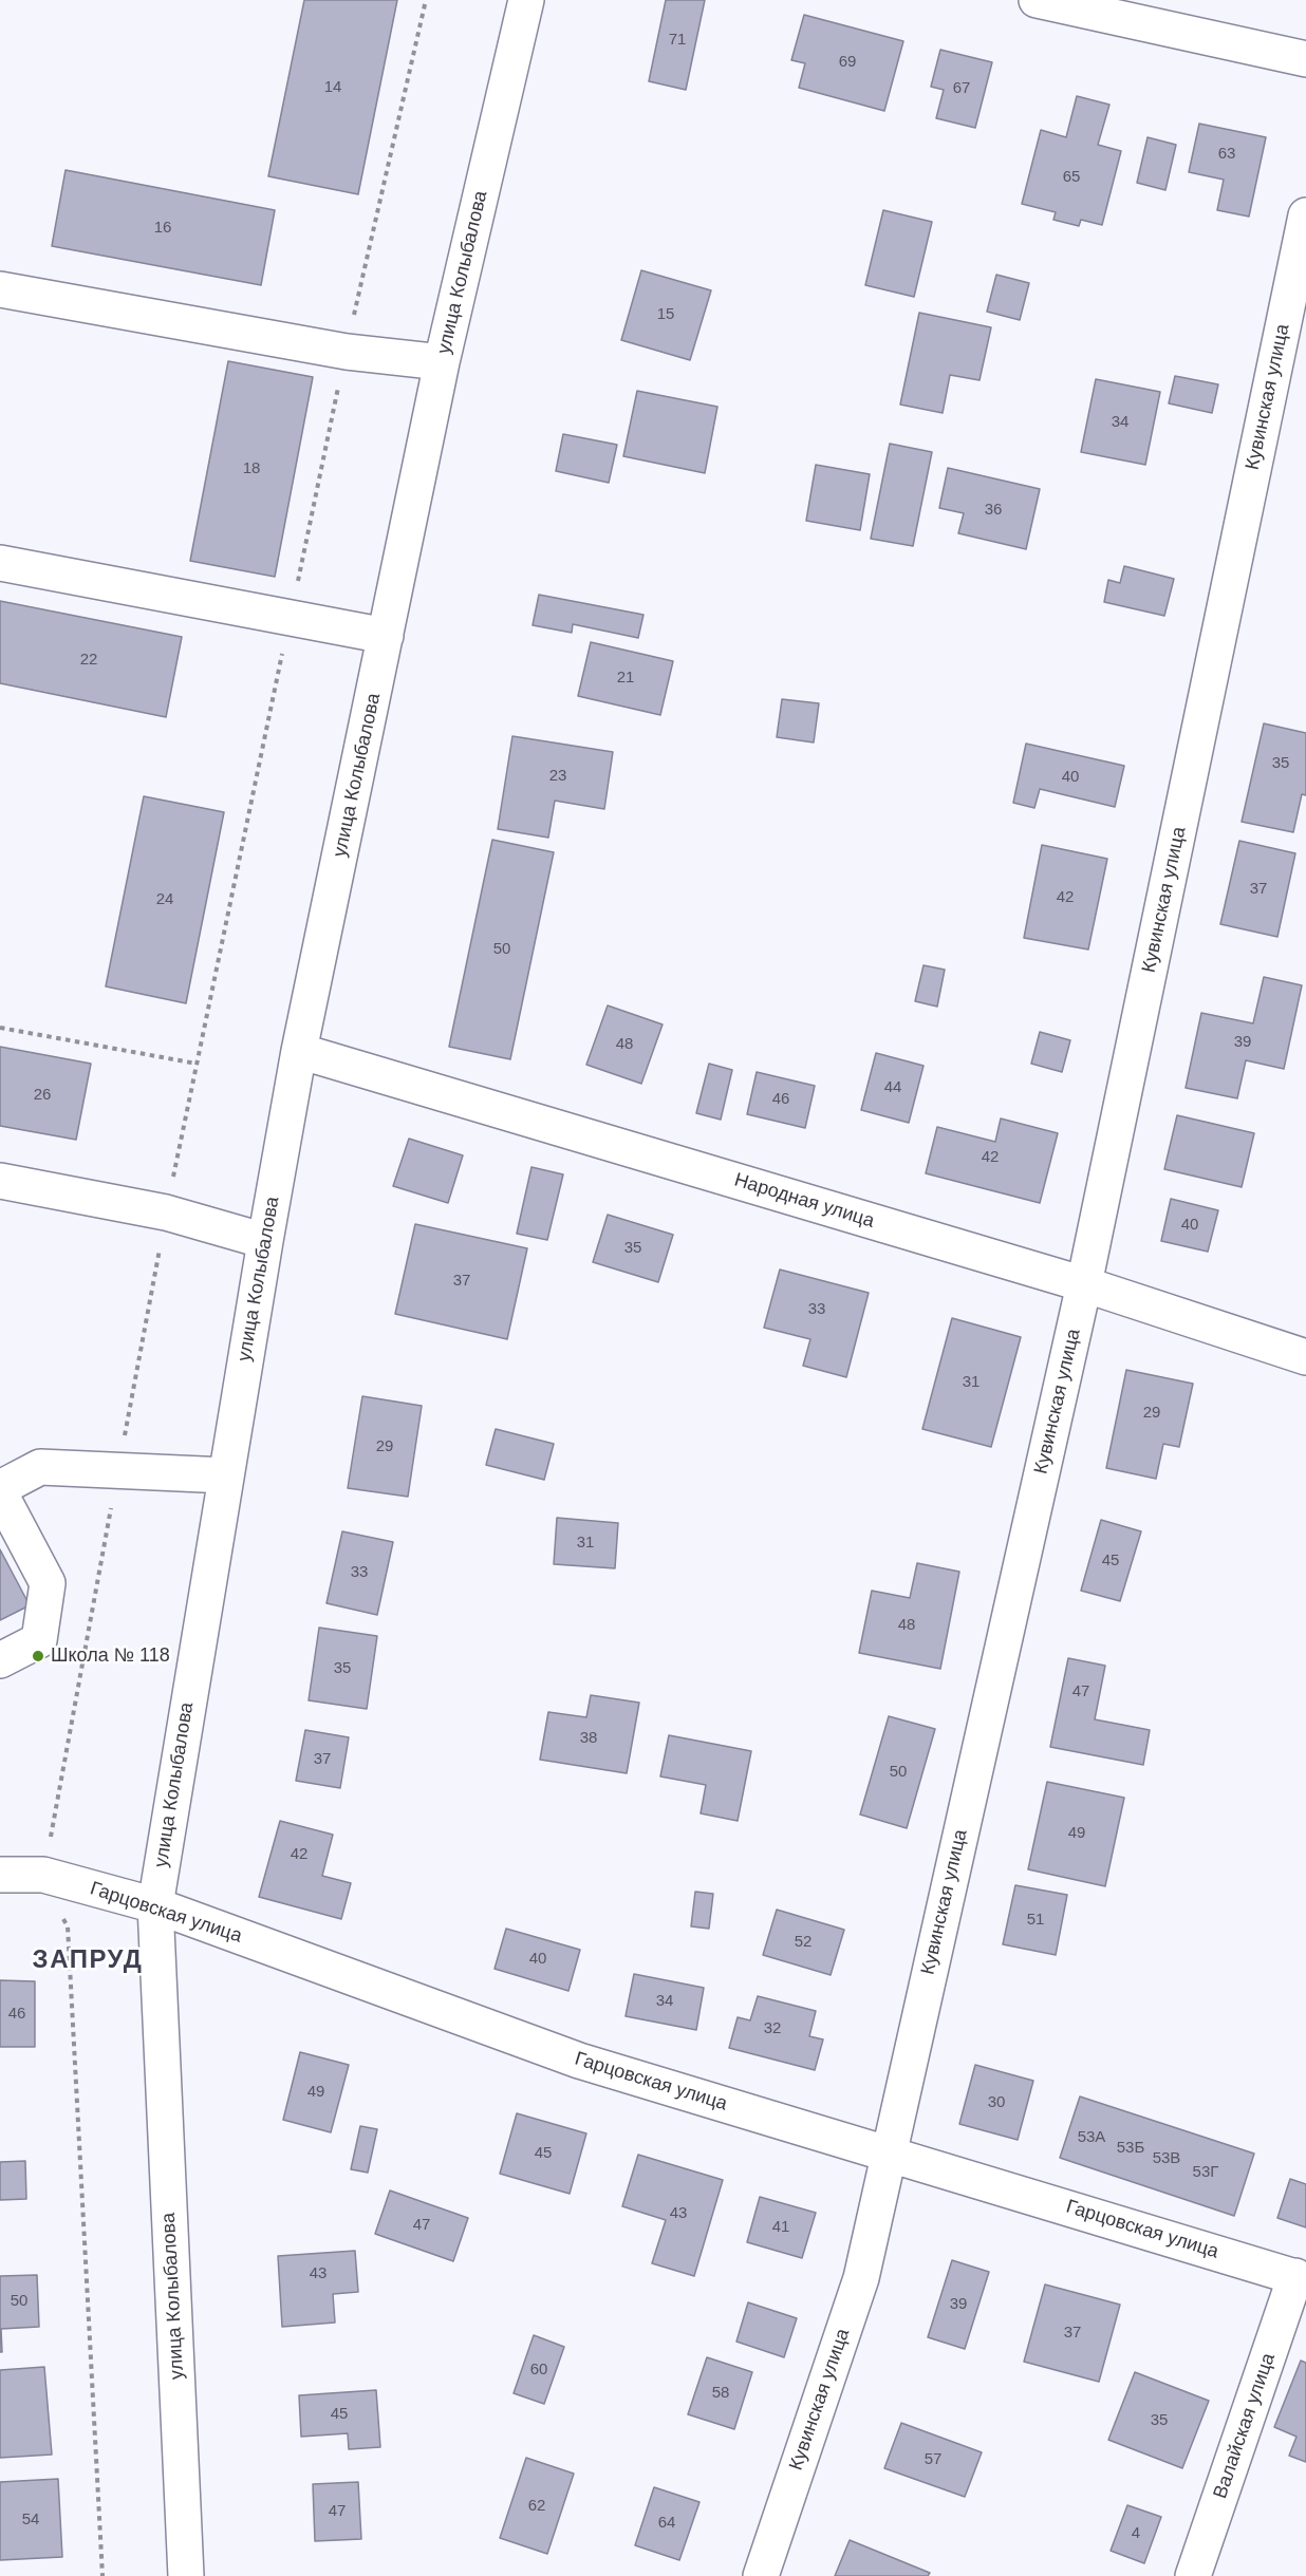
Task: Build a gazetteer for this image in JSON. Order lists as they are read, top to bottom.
{
  "streets": {
    "street": [
      "улица Колыбалова",
      "Кувинская улица",
      "Народная улица",
      "Гарцовская улица",
      "Валайская улица"
    ]
  },
  "crossings": [
    ["улица Колыбалова", "Народная улица"],
    ["улица Колыбалова", "Гарцовская улица"],
    ["Кувинская улица", "Народная улица"],
    ["Кувинская улица", "Гарцовская улица"],
    ["Гарцовская улица", "Валайская улица"]
  ],
  "districts": ["ЗАПРУД"],
  "places": ["Школа № 118"],
  "house_numbers": [
    "71",
    "69",
    "14",
    "67",
    "63",
    "65",
    "16",
    "15",
    "34",
    "18",
    "36",
    "22",
    "21",
    "35",
    "23",
    "40",
    "37",
    "42",
    "24",
    "50",
    "39",
    "48",
    "44",
    "26",
    "46",
    "42",
    "40",
    "35",
    "37",
    "33",
    "31",
    "29",
    "29",
    "31",
    "45",
    "33",
    "48",
    "35",
    "47",
    "38",
    "37",
    "50",
    "49",
    "42",
    "51",
    "52",
    "40",
    "34",
    "46",
    "32",
    "49",
    "30",
    "53А",
    "53Б",
    "45",
    "53В",
    "53Г",
    "43",
    "47",
    "41",
    "43",
    "50",
    "39",
    "37",
    "60",
    "58",
    "45",
    "35",
    "57",
    "62",
    "47",
    "54",
    "64",
    "4"
  ]
}
